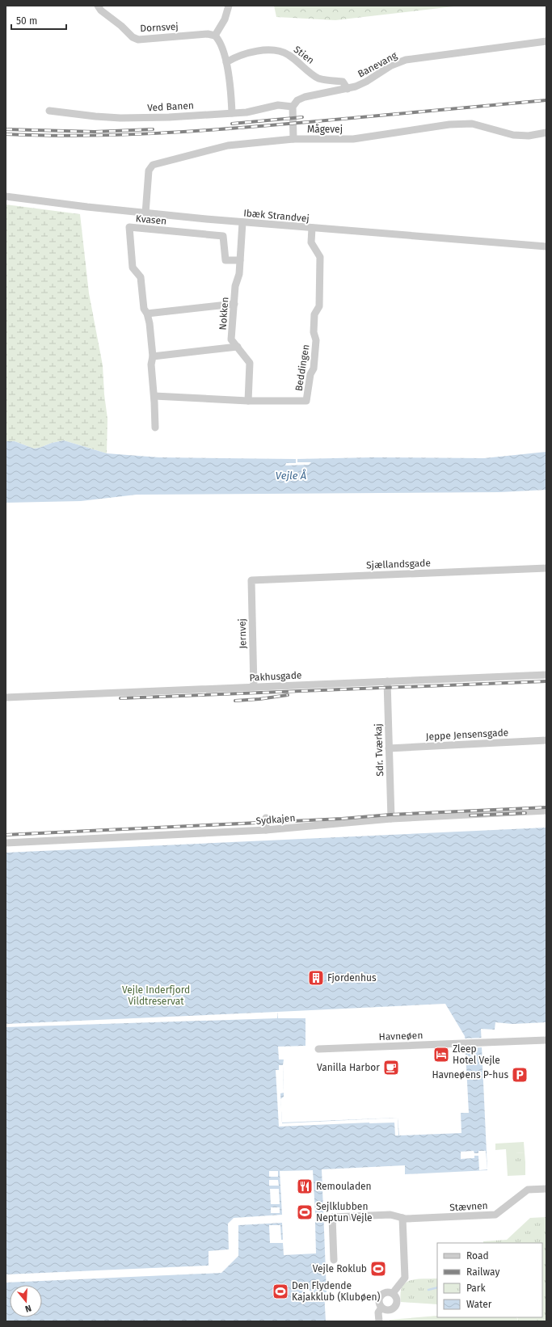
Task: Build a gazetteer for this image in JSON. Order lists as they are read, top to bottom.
{
  "streets": {
    "street": [
      "Dornsvej",
      "Stien",
      "Banevang",
      "Ved Banen",
      "Mågevej",
      "Ibæk Strandvej",
      "Kvasen",
      "Nokken",
      "Beddingen",
      "Sjællandsgade",
      "Jernvej",
      "Pakhusgade",
      "Jeppe Jensensgade",
      "Sdr. Tværkaj",
      "Sydkajen",
      "Havneøen",
      "Stævnen"
    ]
  },
  "crossings": [
    ["Stien", "Banevang"],
    ["Banevang", "Ved Banen"],
    ["Mågevej", "Ibæk Strandvej"],
    ["Ibæk Strandvej", "Nokken"],
    ["Ibæk Strandvej", "Beddingen"],
    ["Kvasen", "Nokken"],
    ["Kvasen", "Beddingen"],
    ["Nokken", "Beddingen"],
    ["Sjællandsgade", "Jernvej"],
    ["Jernvej", "Pakhusgade"],
    ["Pakhusgade", "Sdr. Tværkaj"],
    ["Jeppe Jensensgade", "Sdr. Tværkaj"],
    ["Sdr. Tværkaj", "Sydkajen"]
  ],
  "water": ["Vejle Å"],
  "parks": ["Vejle Inderfjord Vildtreservat"],
  "places": {
    "building": ["Fjordenhus"],
    "hotel": ["Zleep Hotel Vejle"],
    "cafe": ["Vanilla Harbor"],
    "parking": ["Havneøens P-hus"],
    "restaurant": ["Remouladen"],
    "sports": ["Sejlklubben Neptun Vejle", "Vejle Roklub", "Den Flydende Kajakklub (Klubøen)"]
  },
  "legend": [
    "Road",
    "Railway",
    "Park",
    "Water"
  ],
  "scale_bar": "50 m",
  "north": "bottom"
}
